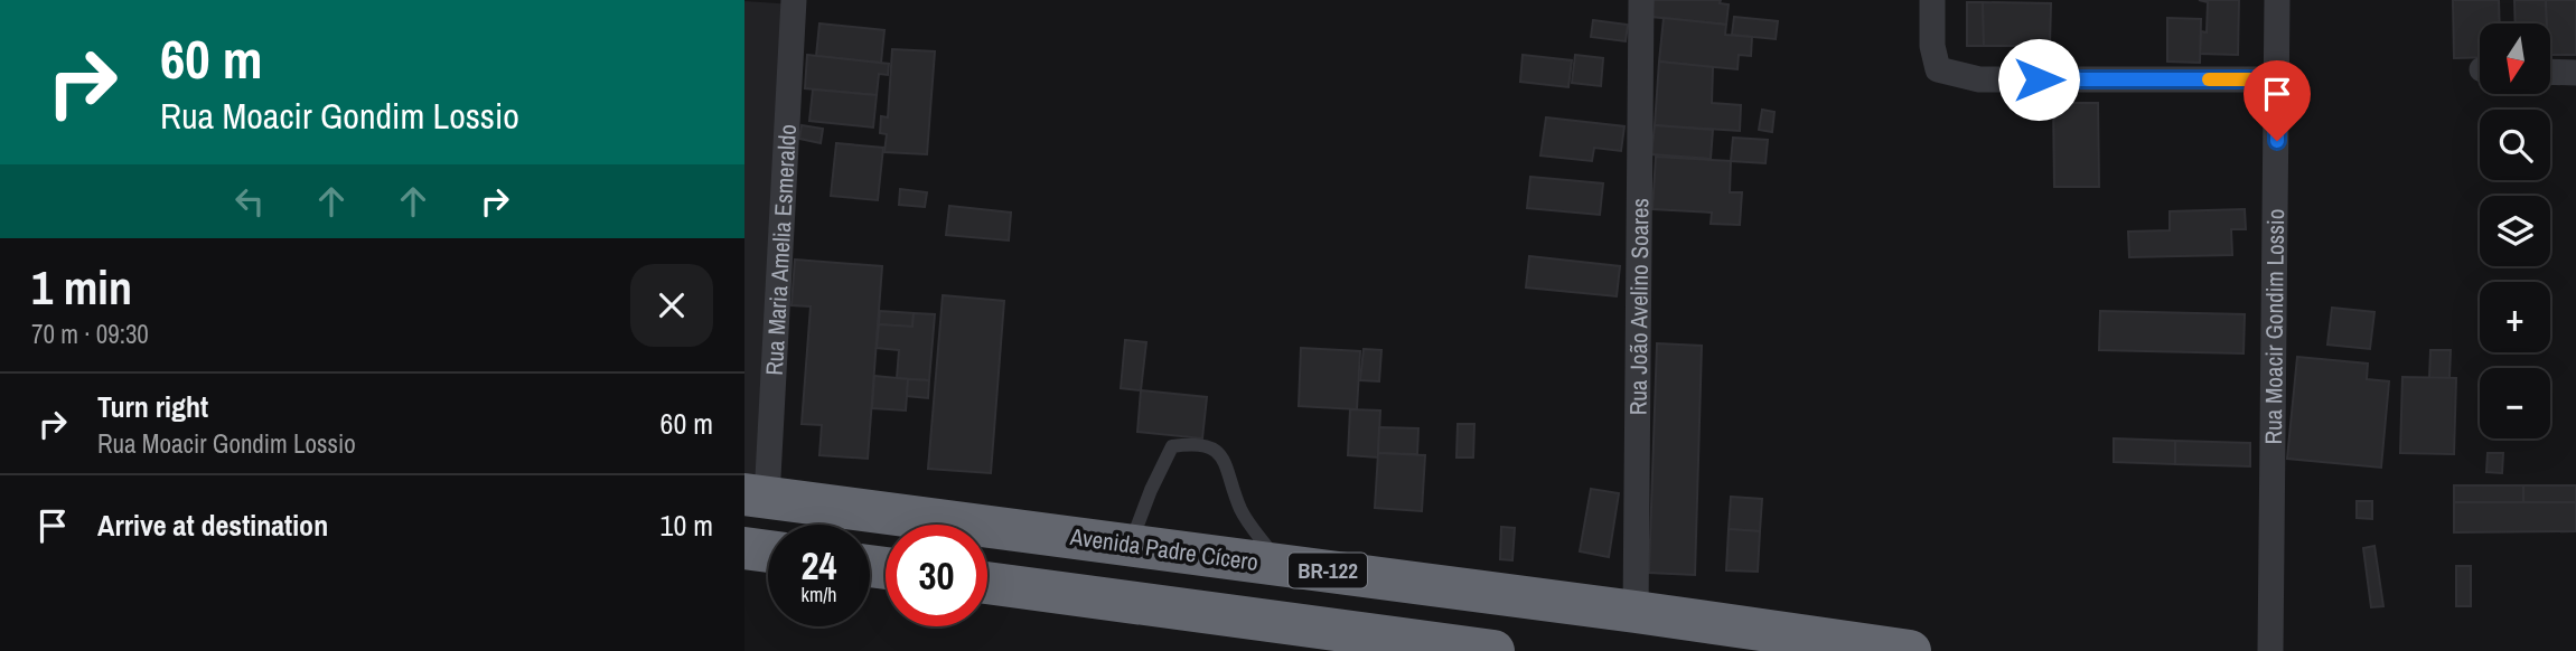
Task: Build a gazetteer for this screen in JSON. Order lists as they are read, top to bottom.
{
  "streets": {
    "highway": ["Avenida Padre Cícero", "BR-122"],
    "street": ["Rua Maria Amelia Esmeraldo", "Rua João Avelino Soares", "Rua Moacir Gondim Lossio"]
  },
  "crossings": [
    ["Rua Maria Amelia Esmeraldo", "Avenida Padre Cícero"],
    ["Rua João Avelino Soares", "Avenida Padre Cícero"]
  ],
  "north": "bottom",
  "page": {
    "turn": ["60 m", "Rua Moacir Gondim Lossio"],
    "map_buttons": ["+", "−"],
    "heading": ["1 min", "70 m · 09:30"],
    "list": [
      {
        "name": "Turn right",
        "note": "Rua Moacir Gondim Lossio",
        "value": "60 m"
      },
      {
        "name": "Arrive at destination",
        "value": "10 m"
      }
    ],
    "speed": "24 km/h",
    "limit": "30"
  }
}
